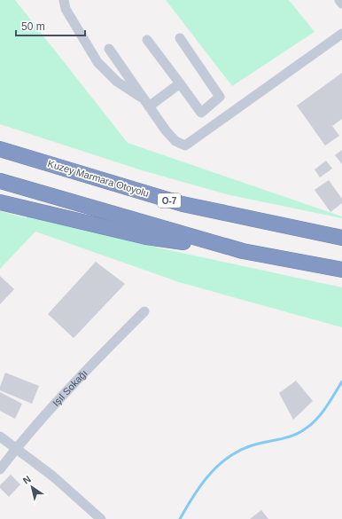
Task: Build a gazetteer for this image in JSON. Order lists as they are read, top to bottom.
{
  "streets": {
    "highway": ["Kuzey Marmara Otoyolu", "O-7"],
    "street": ["Işıl Sokağı"]
  },
  "scale_bar": "50 m",
  "north": "top left"
}
